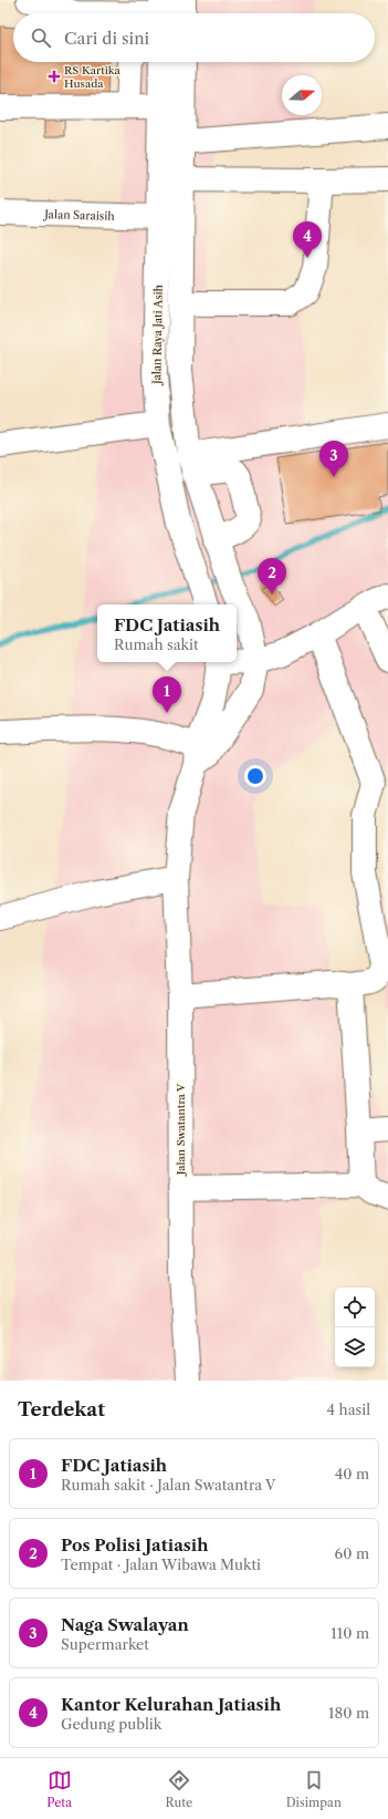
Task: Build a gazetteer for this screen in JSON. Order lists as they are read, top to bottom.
{
  "streets": {
    "main road": ["Jalan Saraisih", "Jalan Raya Jati Asih", "Jalan Swatantra V"]
  },
  "crossings": [
    ["Jalan Saraisih", "Jalan Raya Jati Asih"],
    ["Jalan Raya Jati Asih", "Jalan Swatantra V"]
  ],
  "places": {
    "health": ["RS Kartika Husada"]
  },
  "north": "right",
  "page": {
    "search": "Cari di sini",
    "pins": [
      "4",
      "3",
      "2",
      "1"
    ],
    "popup": ["FDC Jatiasih", "Rumah sakit"],
    "heading": ["Terdekat", "4 hasil"],
    "list": [
      {
        "mark": "1",
        "name": "FDC Jatiasih",
        "note": "Rumah sakit · Jalan Swatantra V",
        "value": "40 m"
      },
      {
        "mark": "2",
        "name": "Pos Polisi Jatiasih",
        "note": "Tempat · Jalan Wibawa Mukti",
        "value": "60 m"
      },
      {
        "mark": "3",
        "name": "Naga Swalayan",
        "note": "Supermarket",
        "value": "110 m"
      },
      {
        "mark": "4",
        "name": "Kantor Kelurahan Jatiasih",
        "note": "Gedung publik",
        "value": "180 m"
      }
    ],
    "nav": ["Peta", "Rute", "Disimpan"]
  }
}
